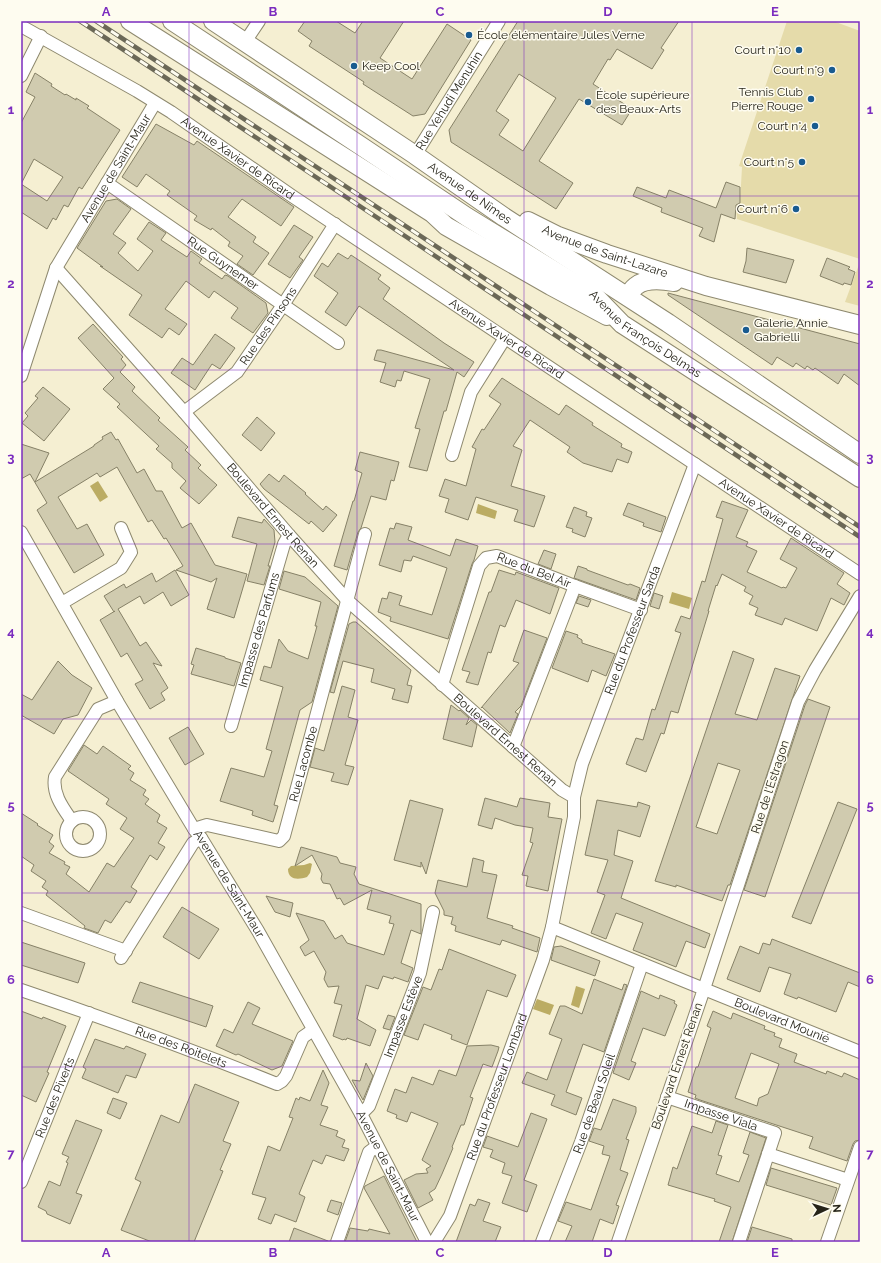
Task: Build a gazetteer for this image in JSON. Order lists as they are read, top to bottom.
{
  "streets": {
    "main road": [
      "Rue Yehudi Menuhin",
      "Avenue de Nîmes",
      "Avenue de Saint-Lazare",
      "Avenue François Delmas"
    ],
    "street": [
      "Avenue Xavier de Ricard",
      "Avenue de Saint-Maur",
      "Rue Guynemer",
      "Rue des Pinsons",
      "Boulevard Ernest Renan",
      "Rue du Bel Air",
      "Impasse des Parfums",
      "Rue du Professeur Sarda",
      "Rue Lacombe",
      "Rue de l'Estragon",
      "Impasse Estève",
      "Boulevard Mounié",
      "Rue des Roitelets",
      "Rue du Professeur Lombard",
      "Rue des Piverts",
      "Rue de Beau Soleil",
      "Impasse Viala"
    ]
  },
  "crossings": [
    ["Rue Yehudi Menuhin", "Avenue de Nîmes"],
    ["Avenue Xavier de Ricard", "Avenue de Saint-Maur"],
    ["Avenue Xavier de Ricard", "Rue des Pinsons"],
    ["Avenue Xavier de Ricard", "Rue du Professeur Sarda"],
    ["Avenue de Saint-Maur", "Rue Guynemer"],
    ["Avenue de Saint-Maur", "Boulevard Ernest Renan"],
    ["Avenue de Saint-Maur", "Rue Lacombe"],
    ["Avenue de Saint-Maur", "Impasse Estève"],
    ["Avenue de Saint-Maur", "Rue des Roitelets"],
    ["Avenue de Nîmes", "Avenue de Saint-Lazare"],
    ["Avenue de Nîmes", "Avenue François Delmas"],
    ["Avenue de Saint-Lazare", "Avenue François Delmas"],
    ["Rue Guynemer", "Rue des Pinsons"],
    ["Rue des Pinsons", "Boulevard Ernest Renan"],
    ["Boulevard Ernest Renan", "Rue du Bel Air"],
    ["Boulevard Ernest Renan", "Impasse des Parfums"],
    ["Boulevard Ernest Renan", "Rue du Professeur Sarda"],
    ["Boulevard Ernest Renan", "Rue Lacombe"],
    ["Boulevard Ernest Renan", "Rue de l'Estragon"],
    ["Boulevard Ernest Renan", "Boulevard Mounié"],
    ["Boulevard Ernest Renan", "Rue du Professeur Lombard"],
    ["Boulevard Ernest Renan", "Rue de Beau Soleil"],
    ["Boulevard Ernest Renan", "Impasse Viala"],
    ["Rue du Bel Air", "Rue du Professeur Sarda"],
    ["Rue de l'Estragon", "Boulevard Mounié"],
    ["Rue des Roitelets", "Rue des Piverts"]
  ],
  "places": [
    "École élémentaire Jules Verne",
    "Court n°10",
    "Keep Cool",
    "Court n°9",
    "Tennis Club Pierre Rouge",
    "École supérieure des Beaux-Arts",
    "Court n°4",
    "Court n°5",
    "Court n°6",
    "Galerie Annie Gabrielli"
  ],
  "north": "right",
  "grid": {
    "columns": [
      "A",
      "B",
      "C",
      "D",
      "E"
    ],
    "rows": [
      "1",
      "2",
      "3",
      "4",
      "5",
      "6",
      "7"
    ]
  }
}
